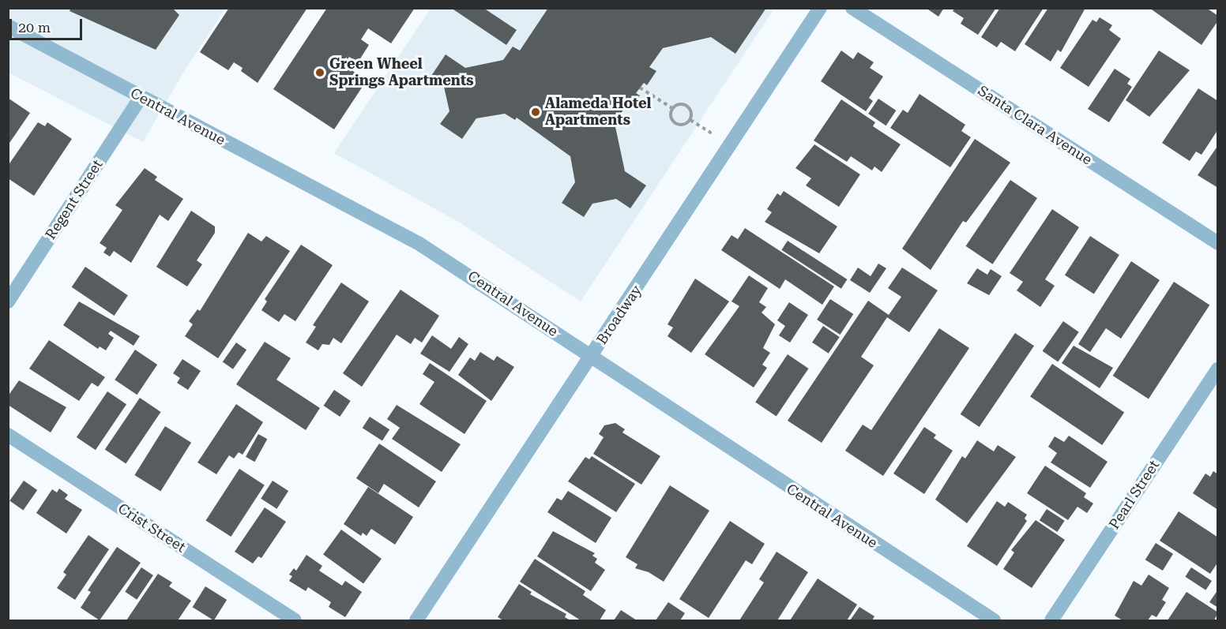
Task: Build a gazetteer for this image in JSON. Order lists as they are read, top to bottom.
{
  "streets": {
    "street": [
      "Central Avenue",
      "Santa Clara Avenue",
      "Regent Street",
      "Broadway",
      "Pearl Street",
      "Crist Street"
    ]
  },
  "crossings": [
    ["Central Avenue", "Regent Street"],
    ["Central Avenue", "Broadway"]
  ],
  "places": ["Green Wheel Springs Apartments", "Alameda Hotel Apartments"],
  "scale_bar": "20 m"
}
